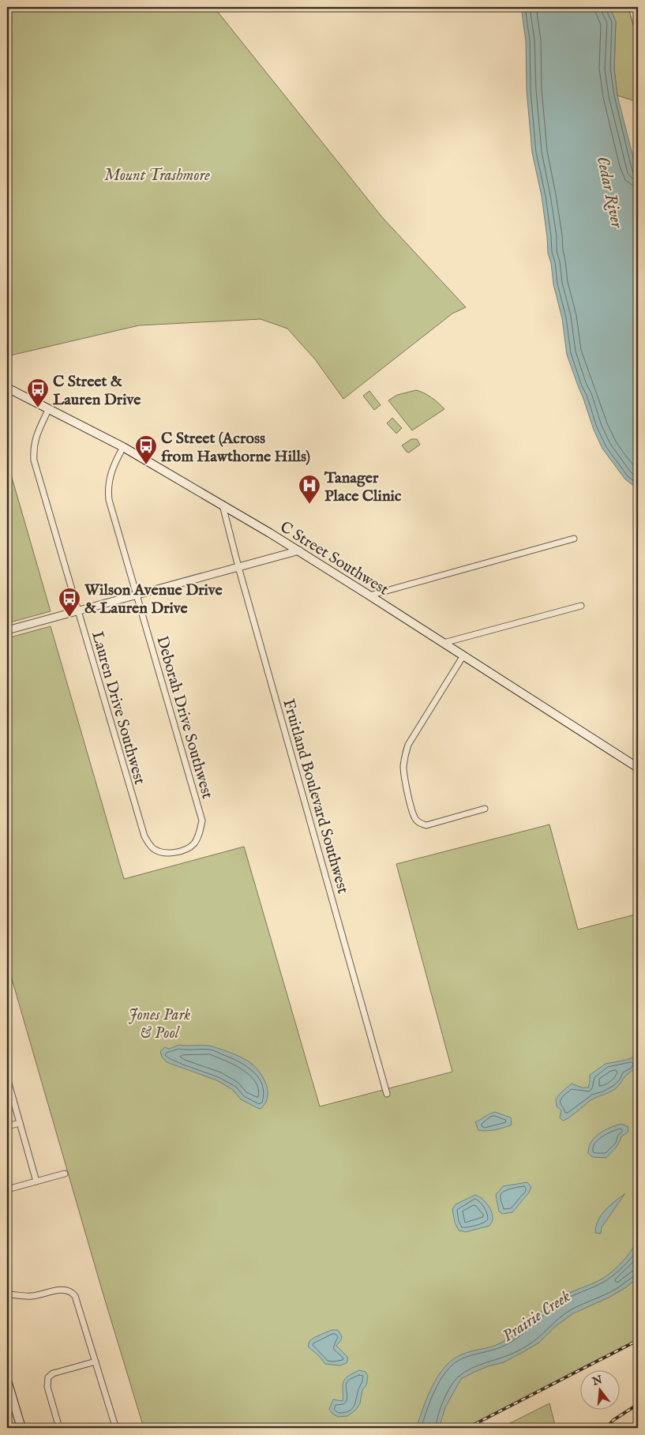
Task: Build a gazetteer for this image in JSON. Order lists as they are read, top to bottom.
{
  "streets": {
    "main road": ["C Street Southwest"],
    "street": ["Lauren Drive Southwest", "Deborah Drive Southwest", "Fruitland Boulevard Southwest"]
  },
  "crossings": [
    ["C Street Southwest", "Lauren Drive Southwest"],
    ["C Street Southwest", "Deborah Drive Southwest"],
    ["C Street Southwest", "Fruitland Boulevard Southwest"],
    ["Lauren Drive Southwest", "Deborah Drive Southwest"]
  ],
  "water": ["Cedar River", "Prairie Creek"],
  "parks": ["Mount Trashmore", "Jones Park & Pool"],
  "places": {
    "bus stop": ["C Street & Lauren Drive", "C Street (Across from Hawthorne Hills)", "Wilson Avenue Drive & Lauren Drive"],
    "hospital": ["Tanager Place Clinic"]
  },
  "north": "top"
}
